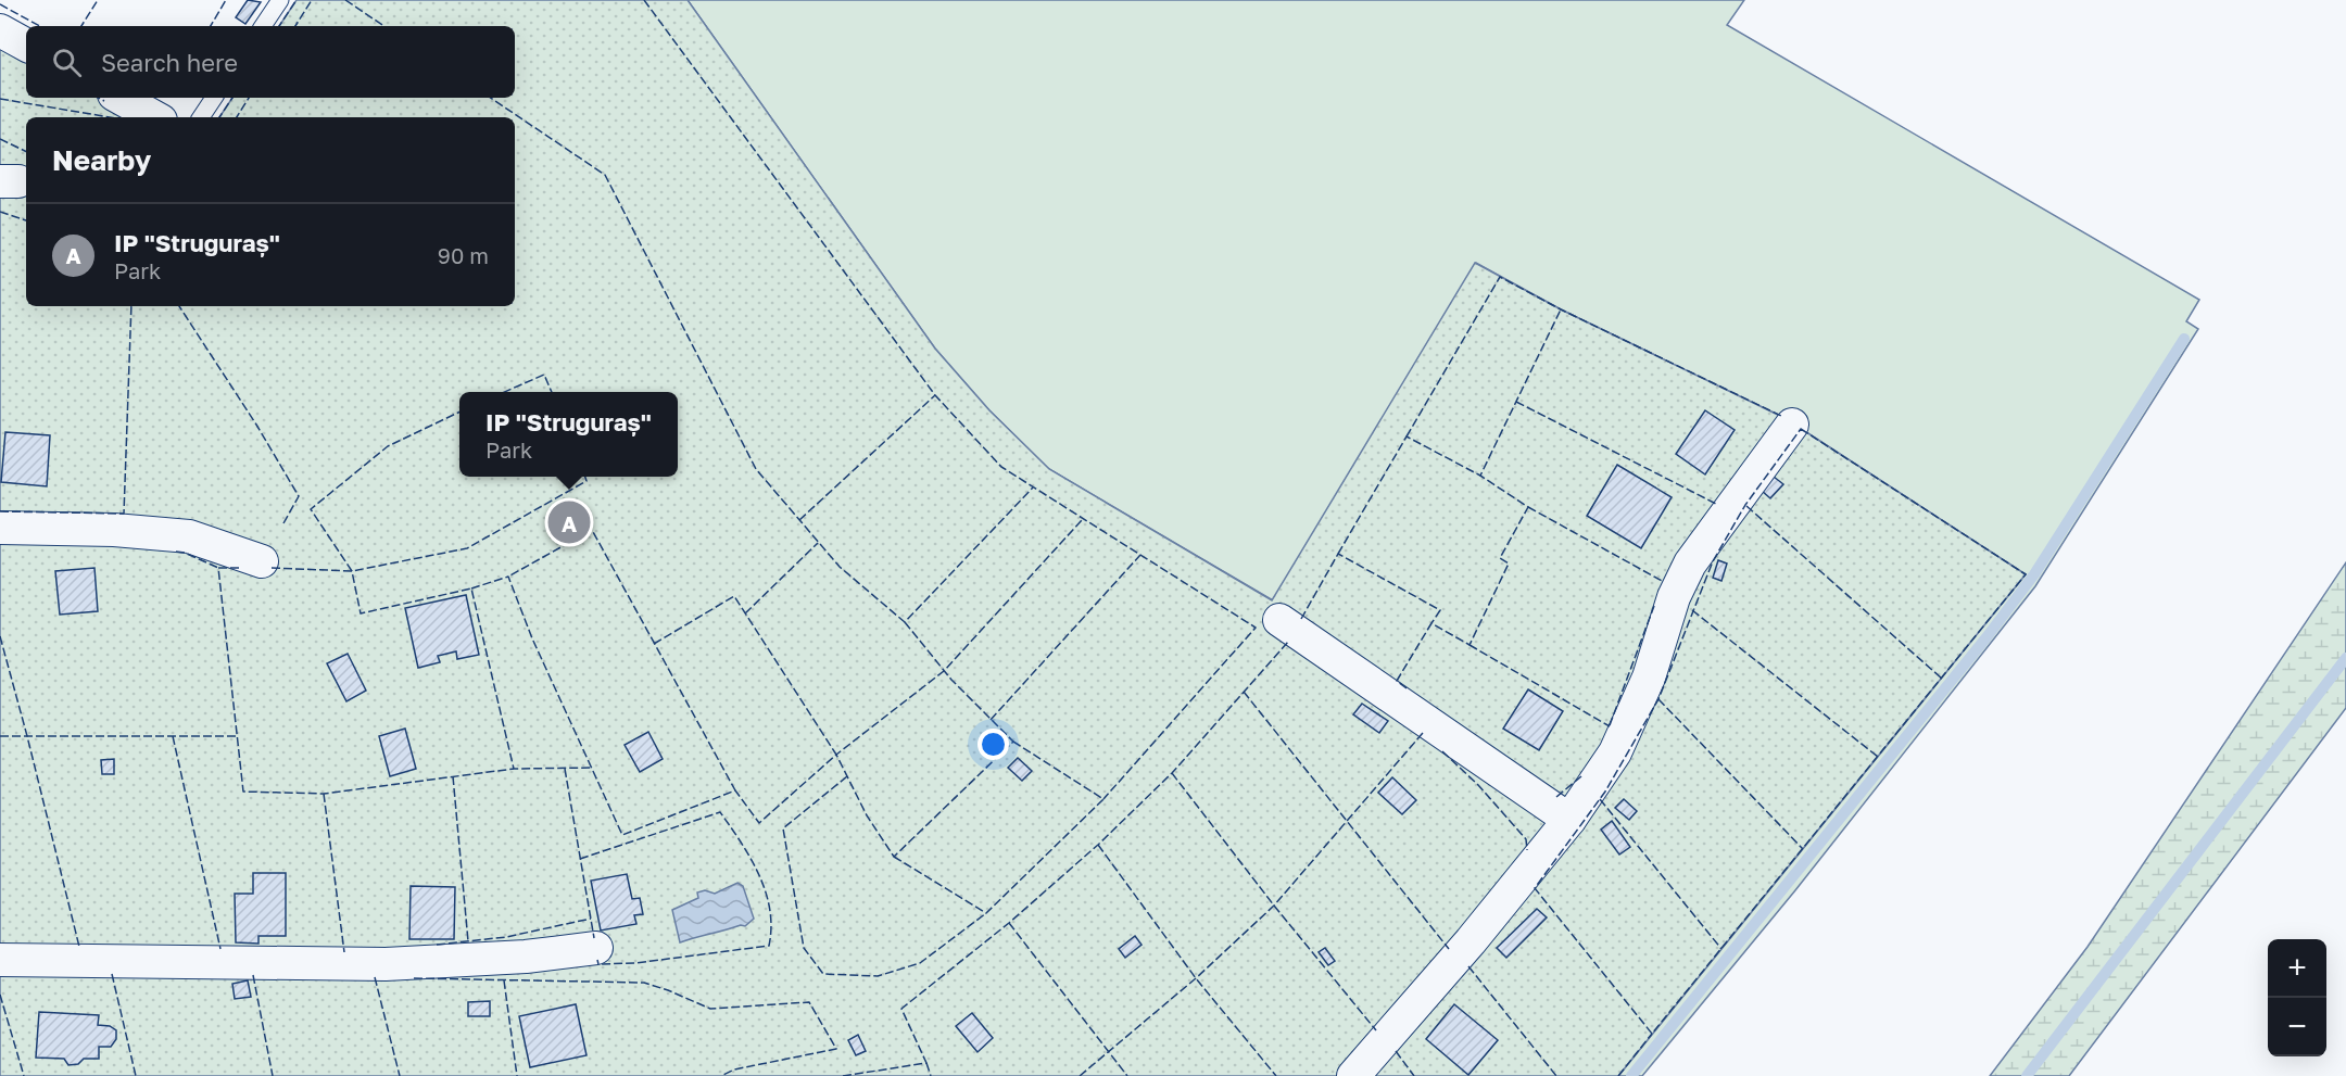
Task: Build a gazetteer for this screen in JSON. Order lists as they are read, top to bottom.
{
  "page": {
    "search": "Search here",
    "heading": "Nearby",
    "list": [
      {
        "mark": "A",
        "name": "IP \"Struguraș\"",
        "note": "Park",
        "value": "90 m"
      }
    ],
    "popup": ["IP \"Struguraș\"", "Park"],
    "pins": "A",
    "map_buttons": ["+", "−"]
  }
}
